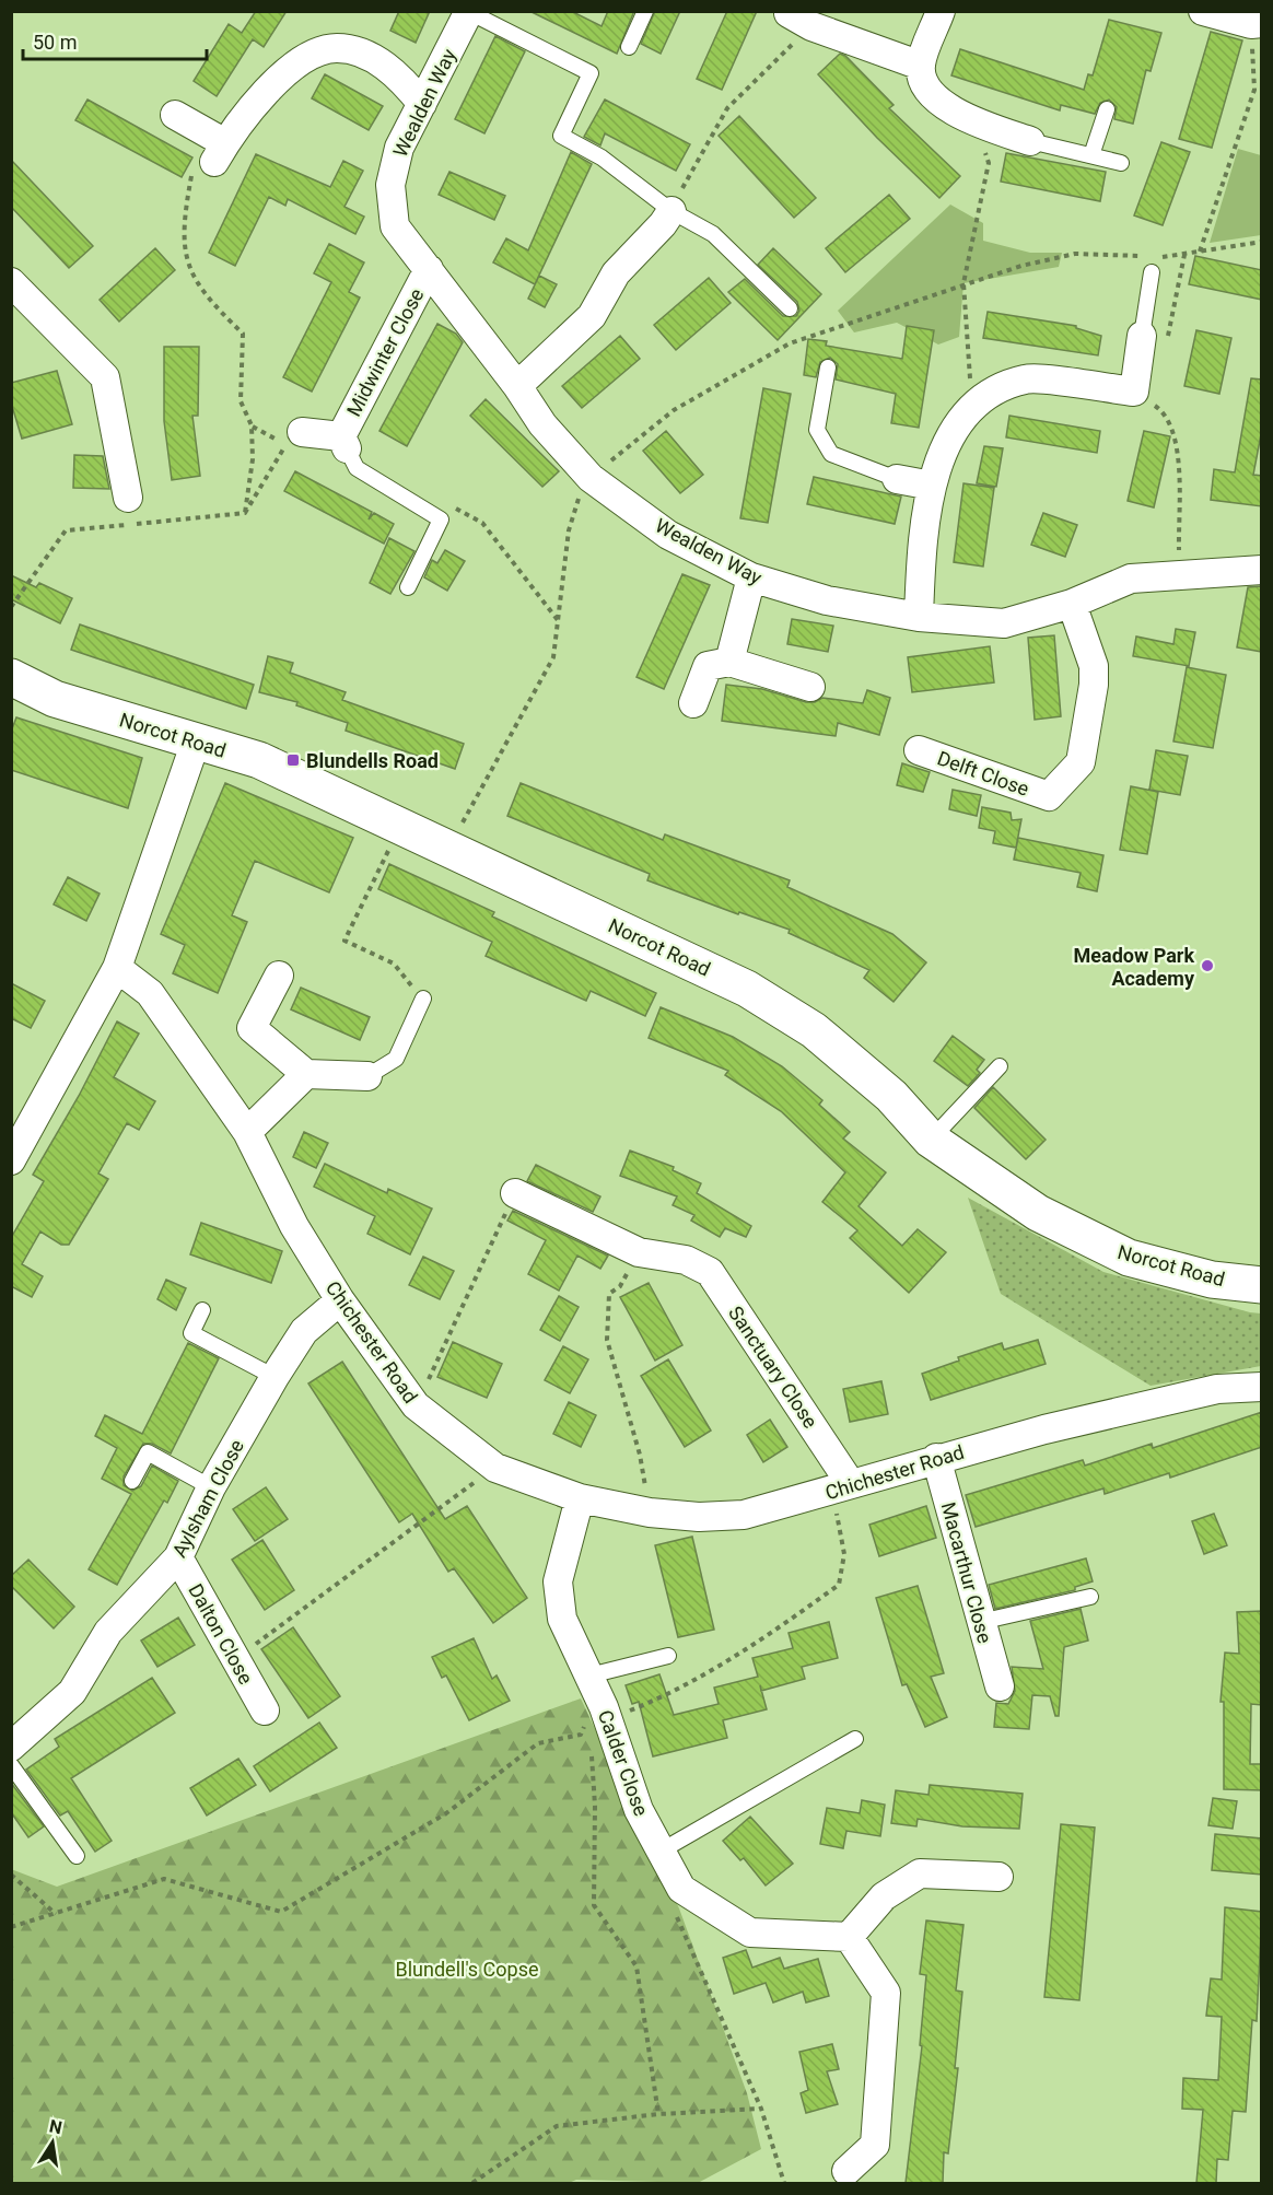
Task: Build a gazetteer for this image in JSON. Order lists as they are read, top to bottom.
{
  "streets": {
    "street": [
      "Wealden Way",
      "Midwinter Close",
      "Norcot Road",
      "Delft Close",
      "Chichester Road",
      "Sanctuary Close",
      "Aylsham Close",
      "Macarthur Close",
      "Dalton Close",
      "Calder Close"
    ]
  },
  "crossings": [
    ["Wealden Way", "Midwinter Close"],
    ["Wealden Way", "Delft Close"],
    ["Chichester Road", "Sanctuary Close"],
    ["Chichester Road", "Aylsham Close"],
    ["Chichester Road", "Macarthur Close"],
    ["Chichester Road", "Calder Close"],
    ["Aylsham Close", "Dalton Close"]
  ],
  "parks": ["Blundell's Copse"],
  "places": {
    "transit": ["Blundells Road"],
    "other": ["Meadow Park Academy"]
  },
  "scale_bar": "50 m",
  "north": "top"
}
